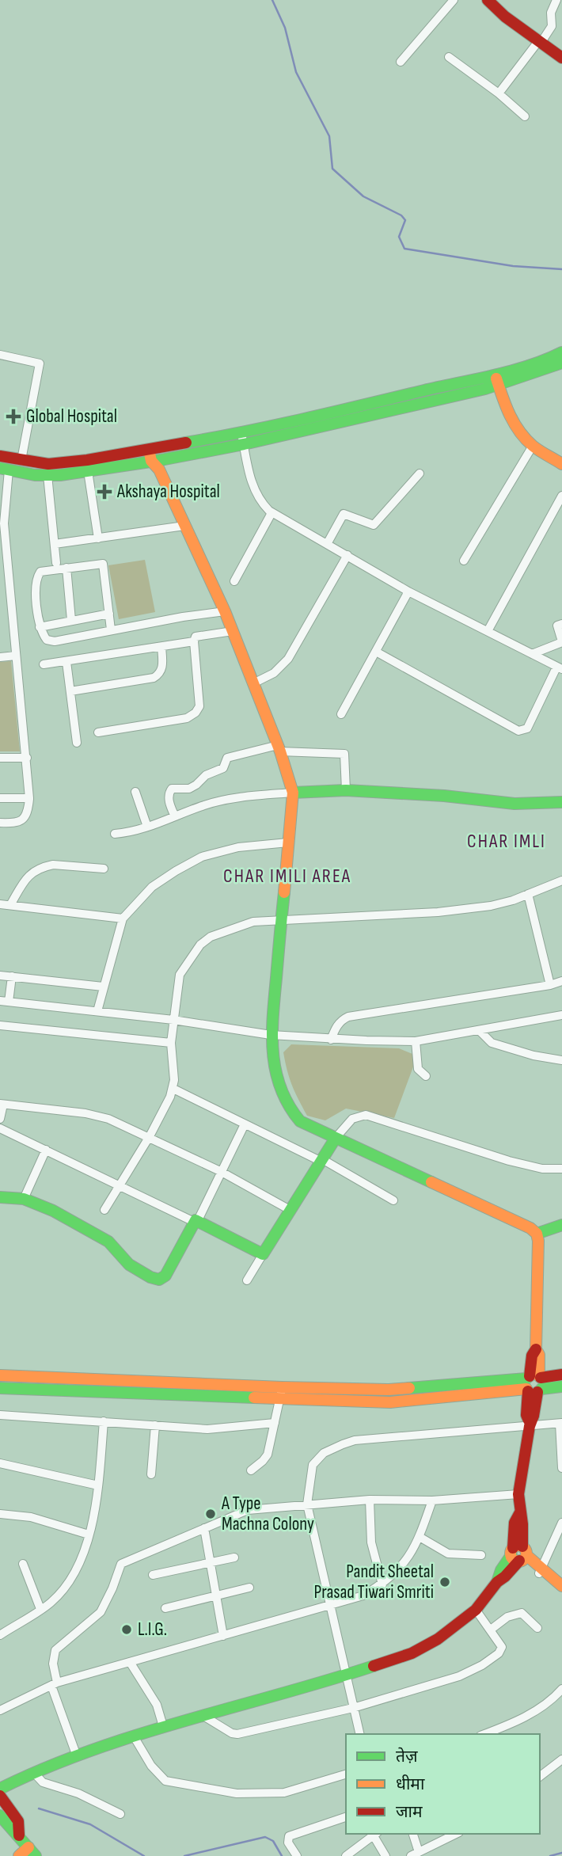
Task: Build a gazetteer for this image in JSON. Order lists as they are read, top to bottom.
{
  "districts": ["CHAR IMLI", "CHAR IMILI AREA"],
  "places": {
    "health": ["Global Hospital", "Akshaya Hospital"],
    "other": ["A Type Machna Colony", "Pandit Sheetal Prasad Tiwari Smriti", "L.I.G."]
  },
  "legend": ["तेज़", "धीमा", "जाम"]
}
